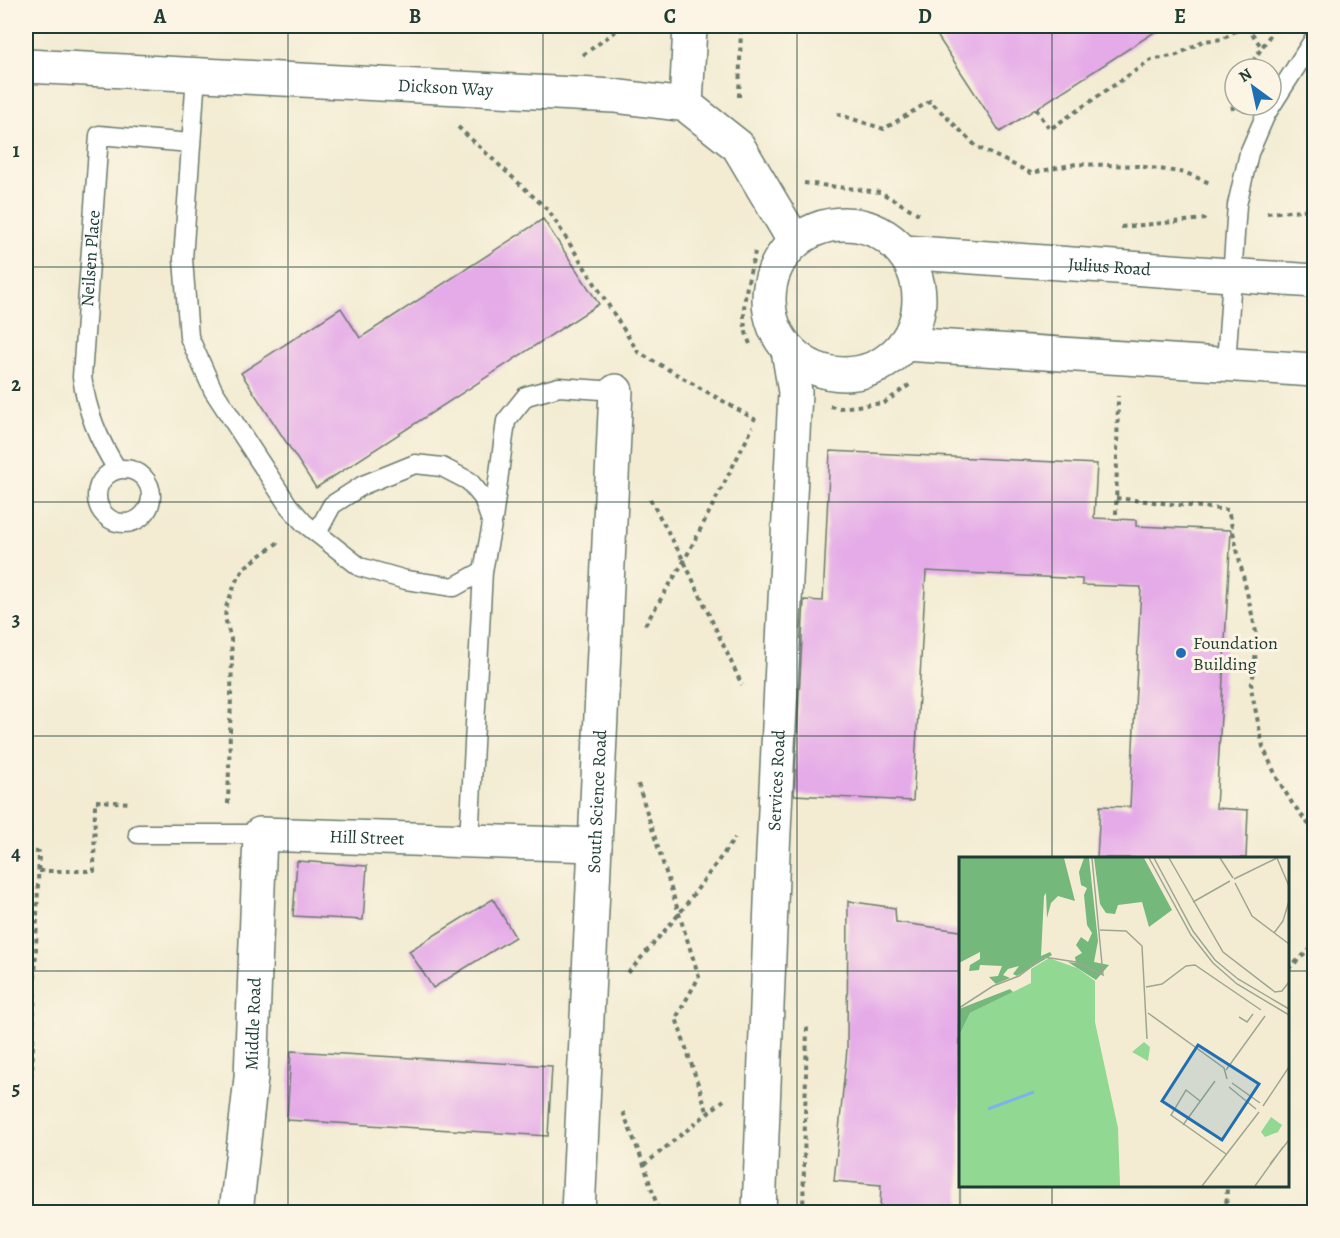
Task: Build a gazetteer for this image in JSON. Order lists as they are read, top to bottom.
{
  "streets": {
    "street": [
      "Dickson Way",
      "Julius Road",
      "Services Road",
      "South Science Road",
      "Hill Street",
      "Middle Road"
    ],
    "lane": ["Neilsen Place"]
  },
  "crossings": [
    ["Julius Road", "Services Road"],
    ["South Science Road", "Hill Street"],
    ["Hill Street", "Middle Road"]
  ],
  "places": ["Foundation Building"],
  "north": "top left",
  "grid": {
    "columns": [
      "A",
      "B",
      "C",
      "D",
      "E"
    ],
    "rows": [
      "1",
      "2",
      "3",
      "4",
      "5"
    ]
  }
}
